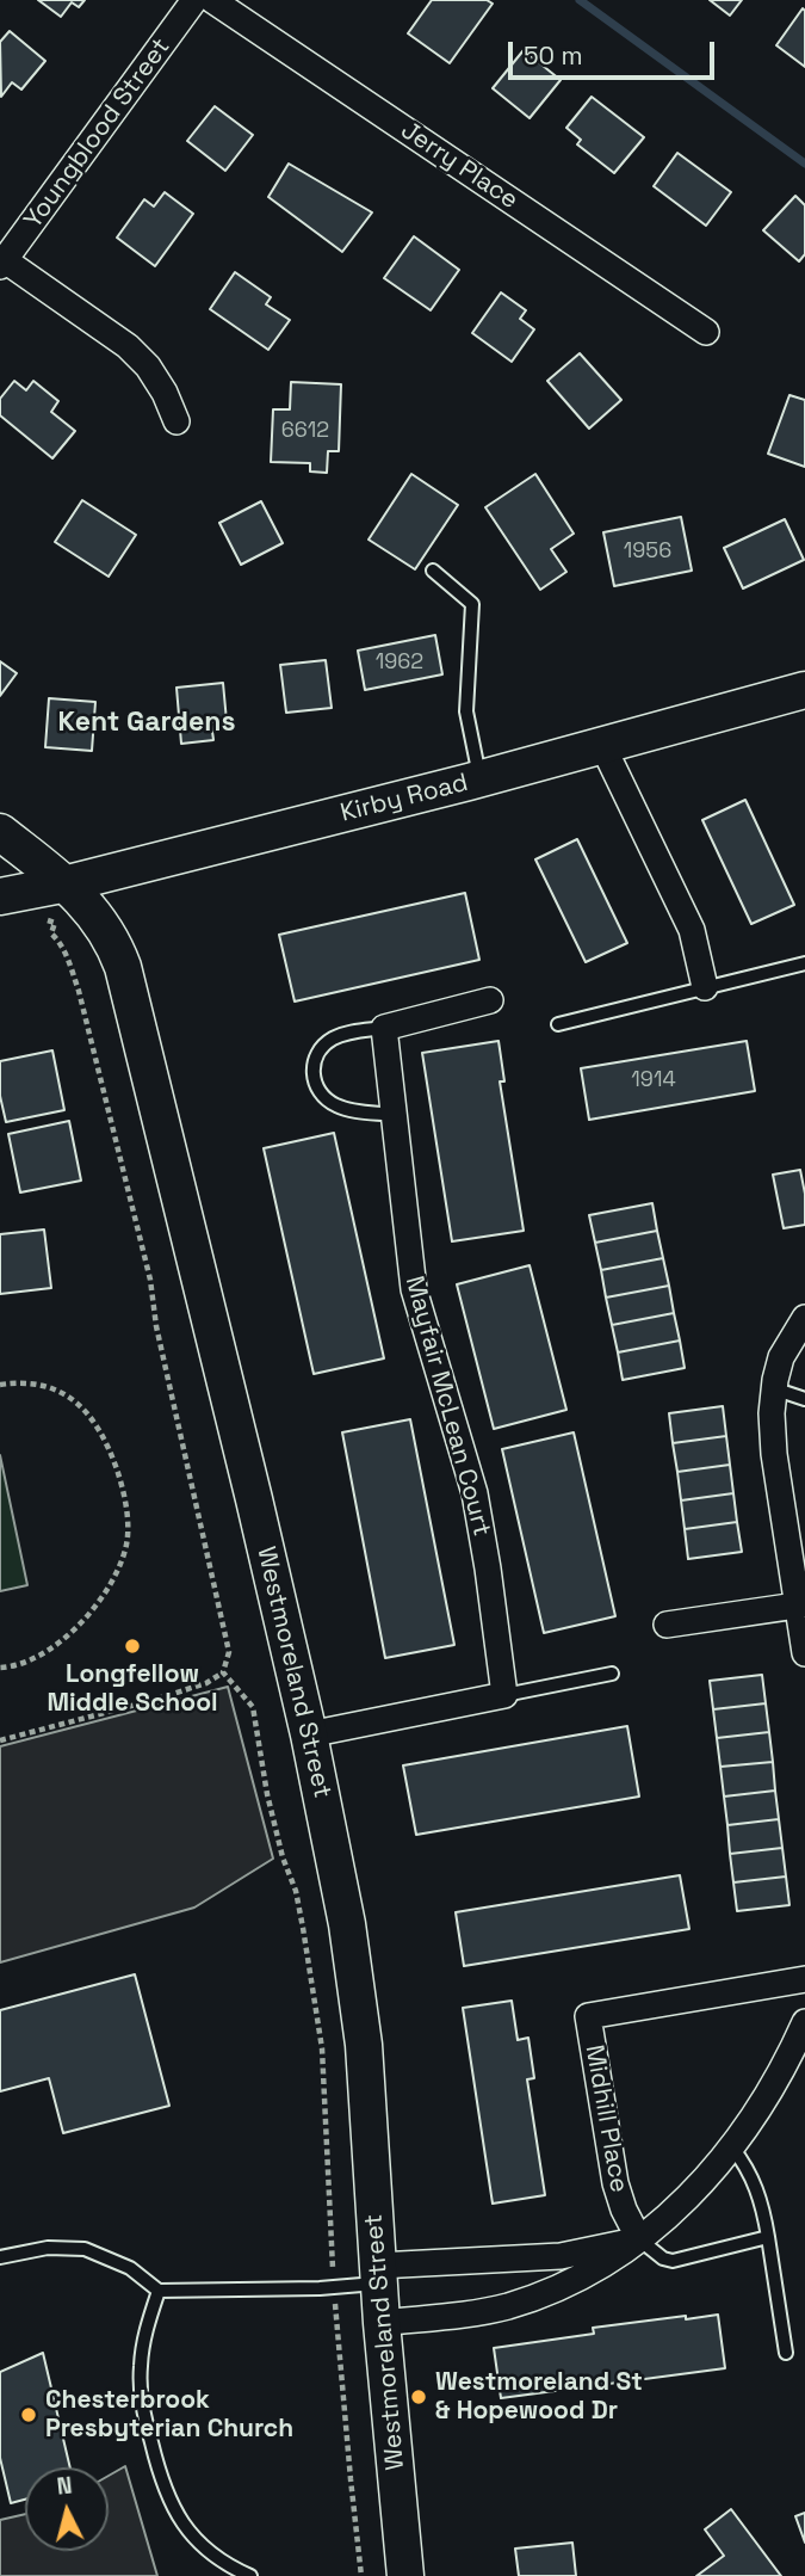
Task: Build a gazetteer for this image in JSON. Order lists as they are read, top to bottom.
{
  "streets": {
    "main road": ["Kirby Road", "Westmoreland Street"],
    "street": [
      "Youngblood Street",
      "Jerry Place",
      "Mayfair McLean Court",
      "Midhill Place"
    ]
  },
  "crossings": [
    ["Kirby Road", "Westmoreland Street"]
  ],
  "districts": ["Kent Gardens"],
  "places": ["Longfellow Middle School", "Westmoreland St & Hopewood Dr", "Chesterbrook Presbyterian Church"],
  "house_numbers": [
    "6612",
    "1956",
    "1962",
    "1914"
  ],
  "scale_bar": "50 m",
  "north": "top"
}
